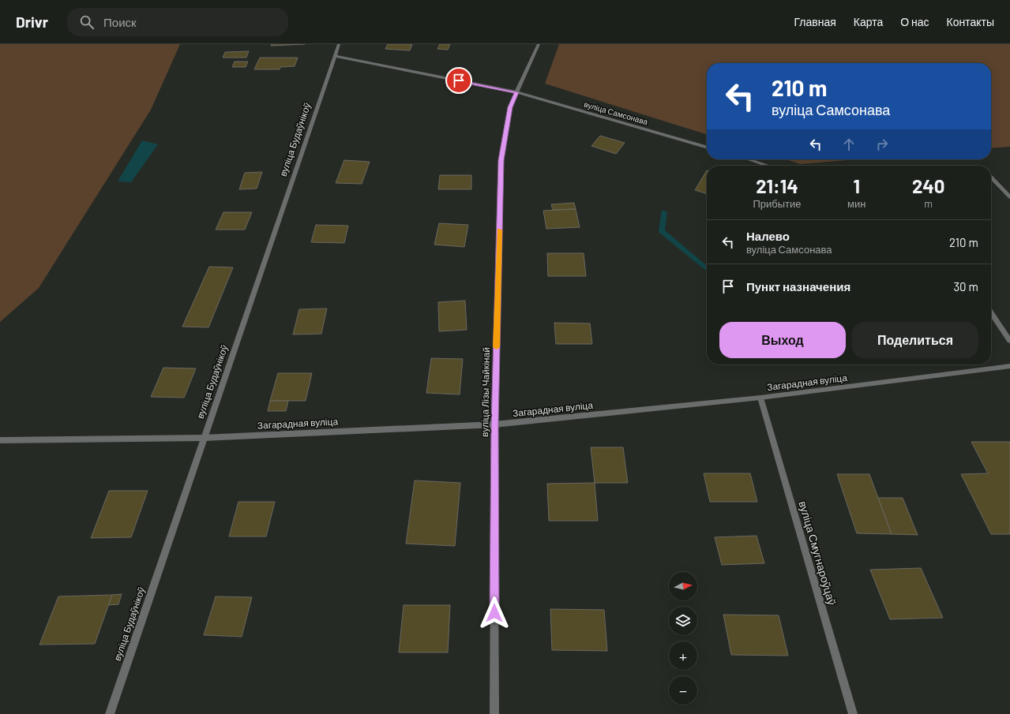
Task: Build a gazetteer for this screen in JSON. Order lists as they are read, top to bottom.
{
  "streets": {
    "street": [
      "вуліца Самсонава",
      "вуліца Будаўнікоў",
      "Загарадная вуліца",
      "вуліца Лізы Чайкінай",
      "вуліца Смугнароўцаў"
    ]
  },
  "crossings": [
    ["вуліца Самсонава", "вуліца Будаўнікоў"],
    ["вуліца Самсонава", "вуліца Лізы Чайкінай"],
    ["вуліца Будаўнікоў", "Загарадная вуліца"],
    ["Загарадная вуліца", "вуліца Лізы Чайкінай"],
    ["Загарадная вуліца", "вуліца Смугнароўцаў"]
  ],
  "north": "right",
  "page": {
    "header": "Drivr",
    "search": "Поиск",
    "nav": [
      "Главная",
      "Карта",
      "О нас",
      "Контакты"
    ],
    "turn": ["210 m", "вуліца Самсонава"],
    "eta": [
      "21:14",
      "Прибытие",
      "1",
      "мин",
      "240",
      "m"
    ],
    "list": [
      {
        "name": "Налево",
        "note": "вуліца Самсонава",
        "value": "210 m"
      },
      {
        "name": "Пункт назначения",
        "value": "30 m"
      }
    ],
    "buttons": ["Выход", "Поделиться"],
    "map_buttons": ["+", "−"]
  }
}
